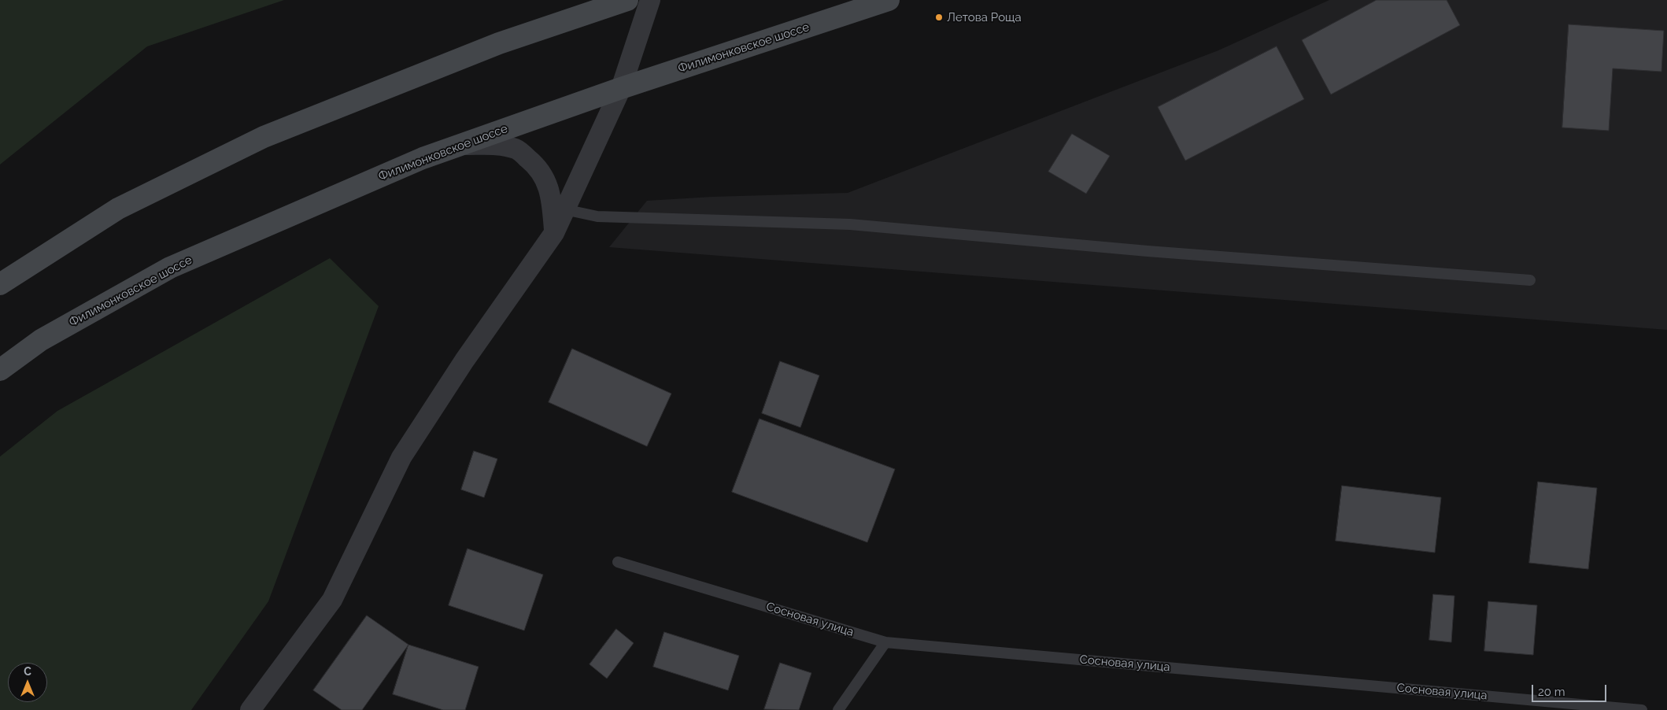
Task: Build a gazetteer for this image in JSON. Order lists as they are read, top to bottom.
{
  "streets": {
    "main road": ["Филимонковское шоссе"],
    "lane": ["Сосновая улица"]
  },
  "places": ["Летова Роща"],
  "scale_bar": "20 m",
  "north": "top"
}
